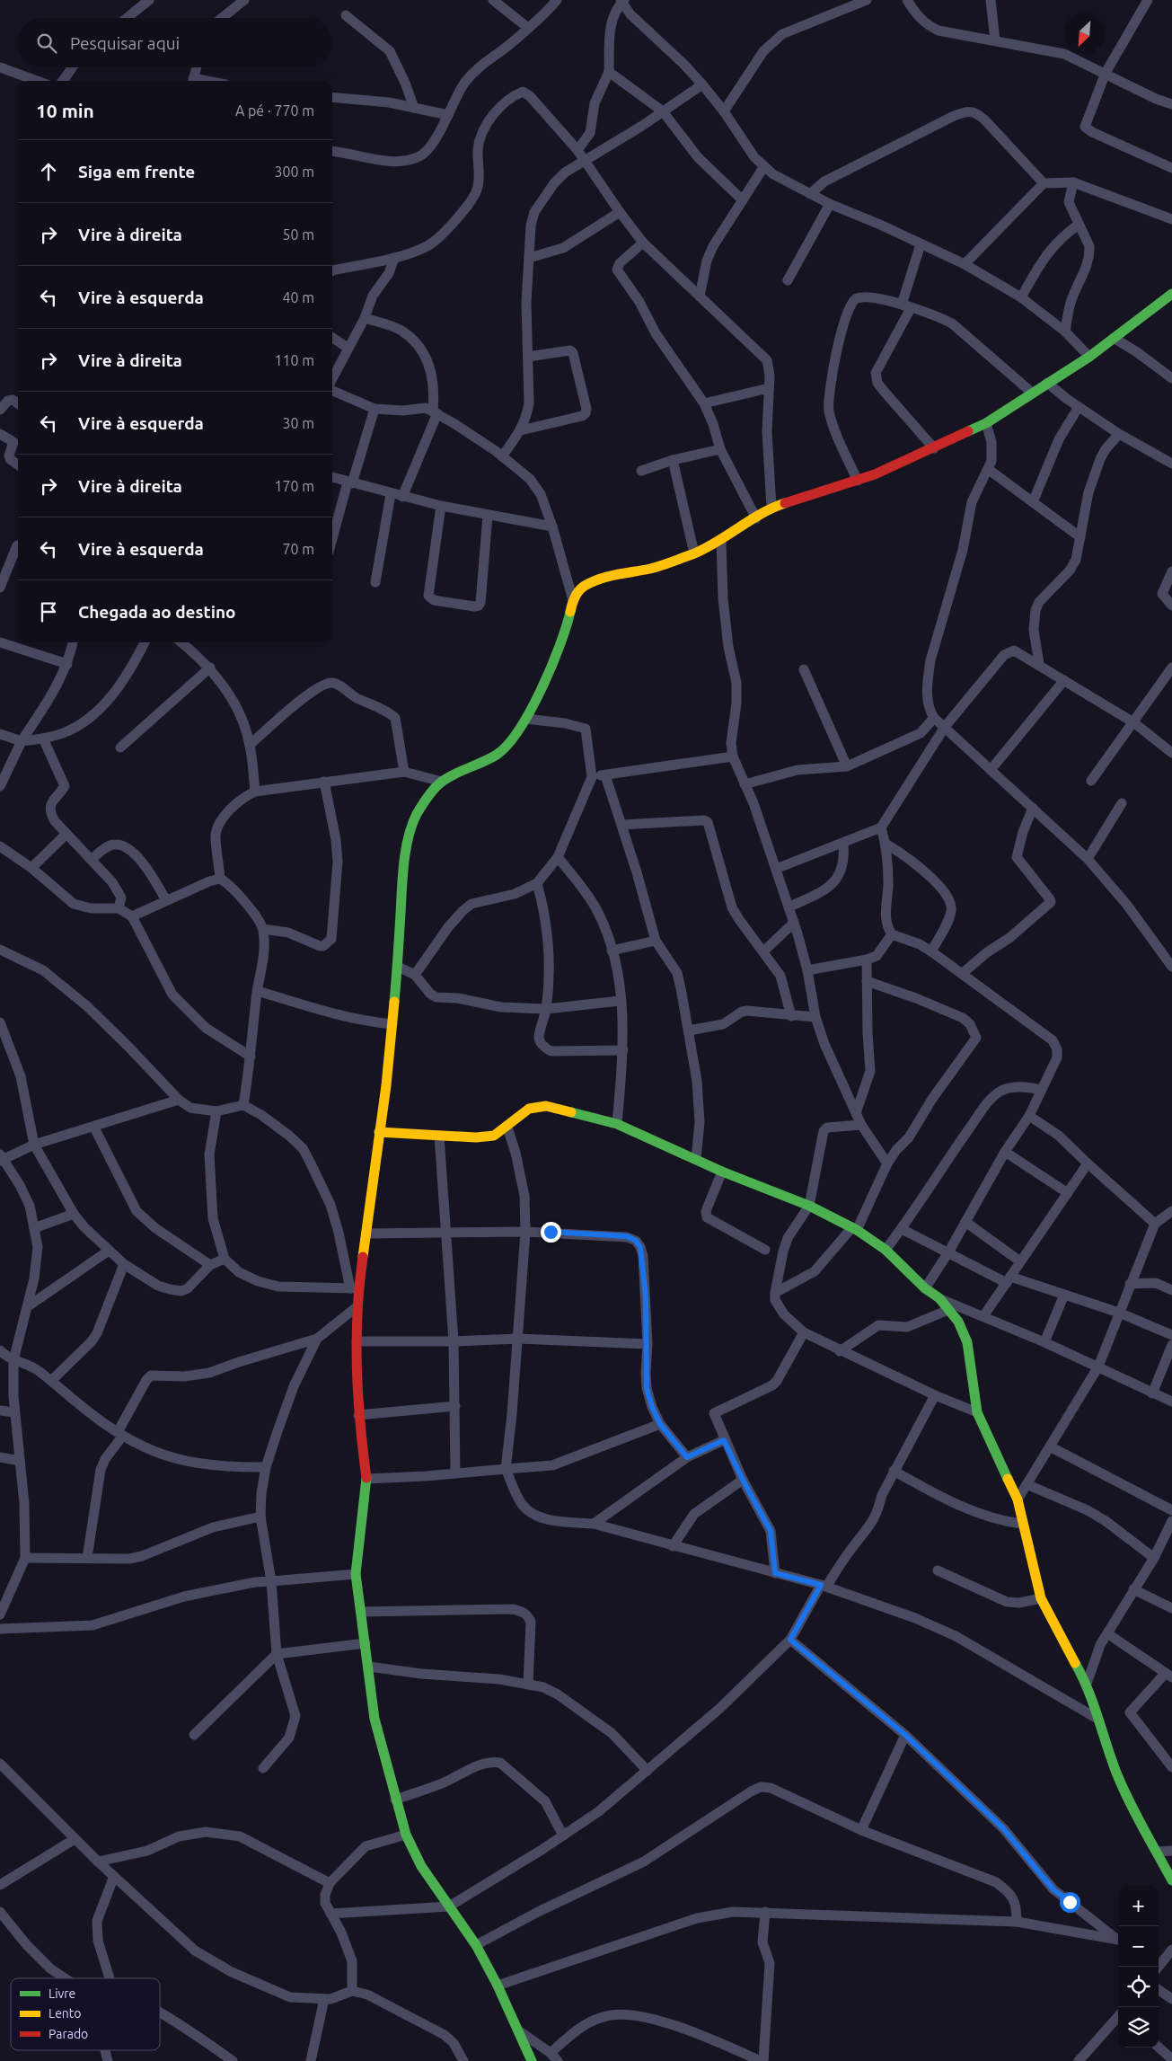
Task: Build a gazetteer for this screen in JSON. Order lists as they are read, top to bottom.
{
  "legend": ["Livre", "Lento", "Parado"],
  "north": "bottom left",
  "page": {
    "search": "Pesquisar aqui",
    "heading": ["10 min", "A pé · 770 m"],
    "list": [
      ["Siga em frente", "300 m"],
      ["Vire à direita", "50 m"],
      ["Vire à esquerda", "40 m"],
      ["Vire à direita", "110 m"],
      ["Vire à esquerda", "30 m"],
      ["Vire à direita", "170 m"],
      ["Vire à esquerda", "70 m"],
      "Chegada ao destino"
    ],
    "map_buttons": ["+", "−"]
  }
}
